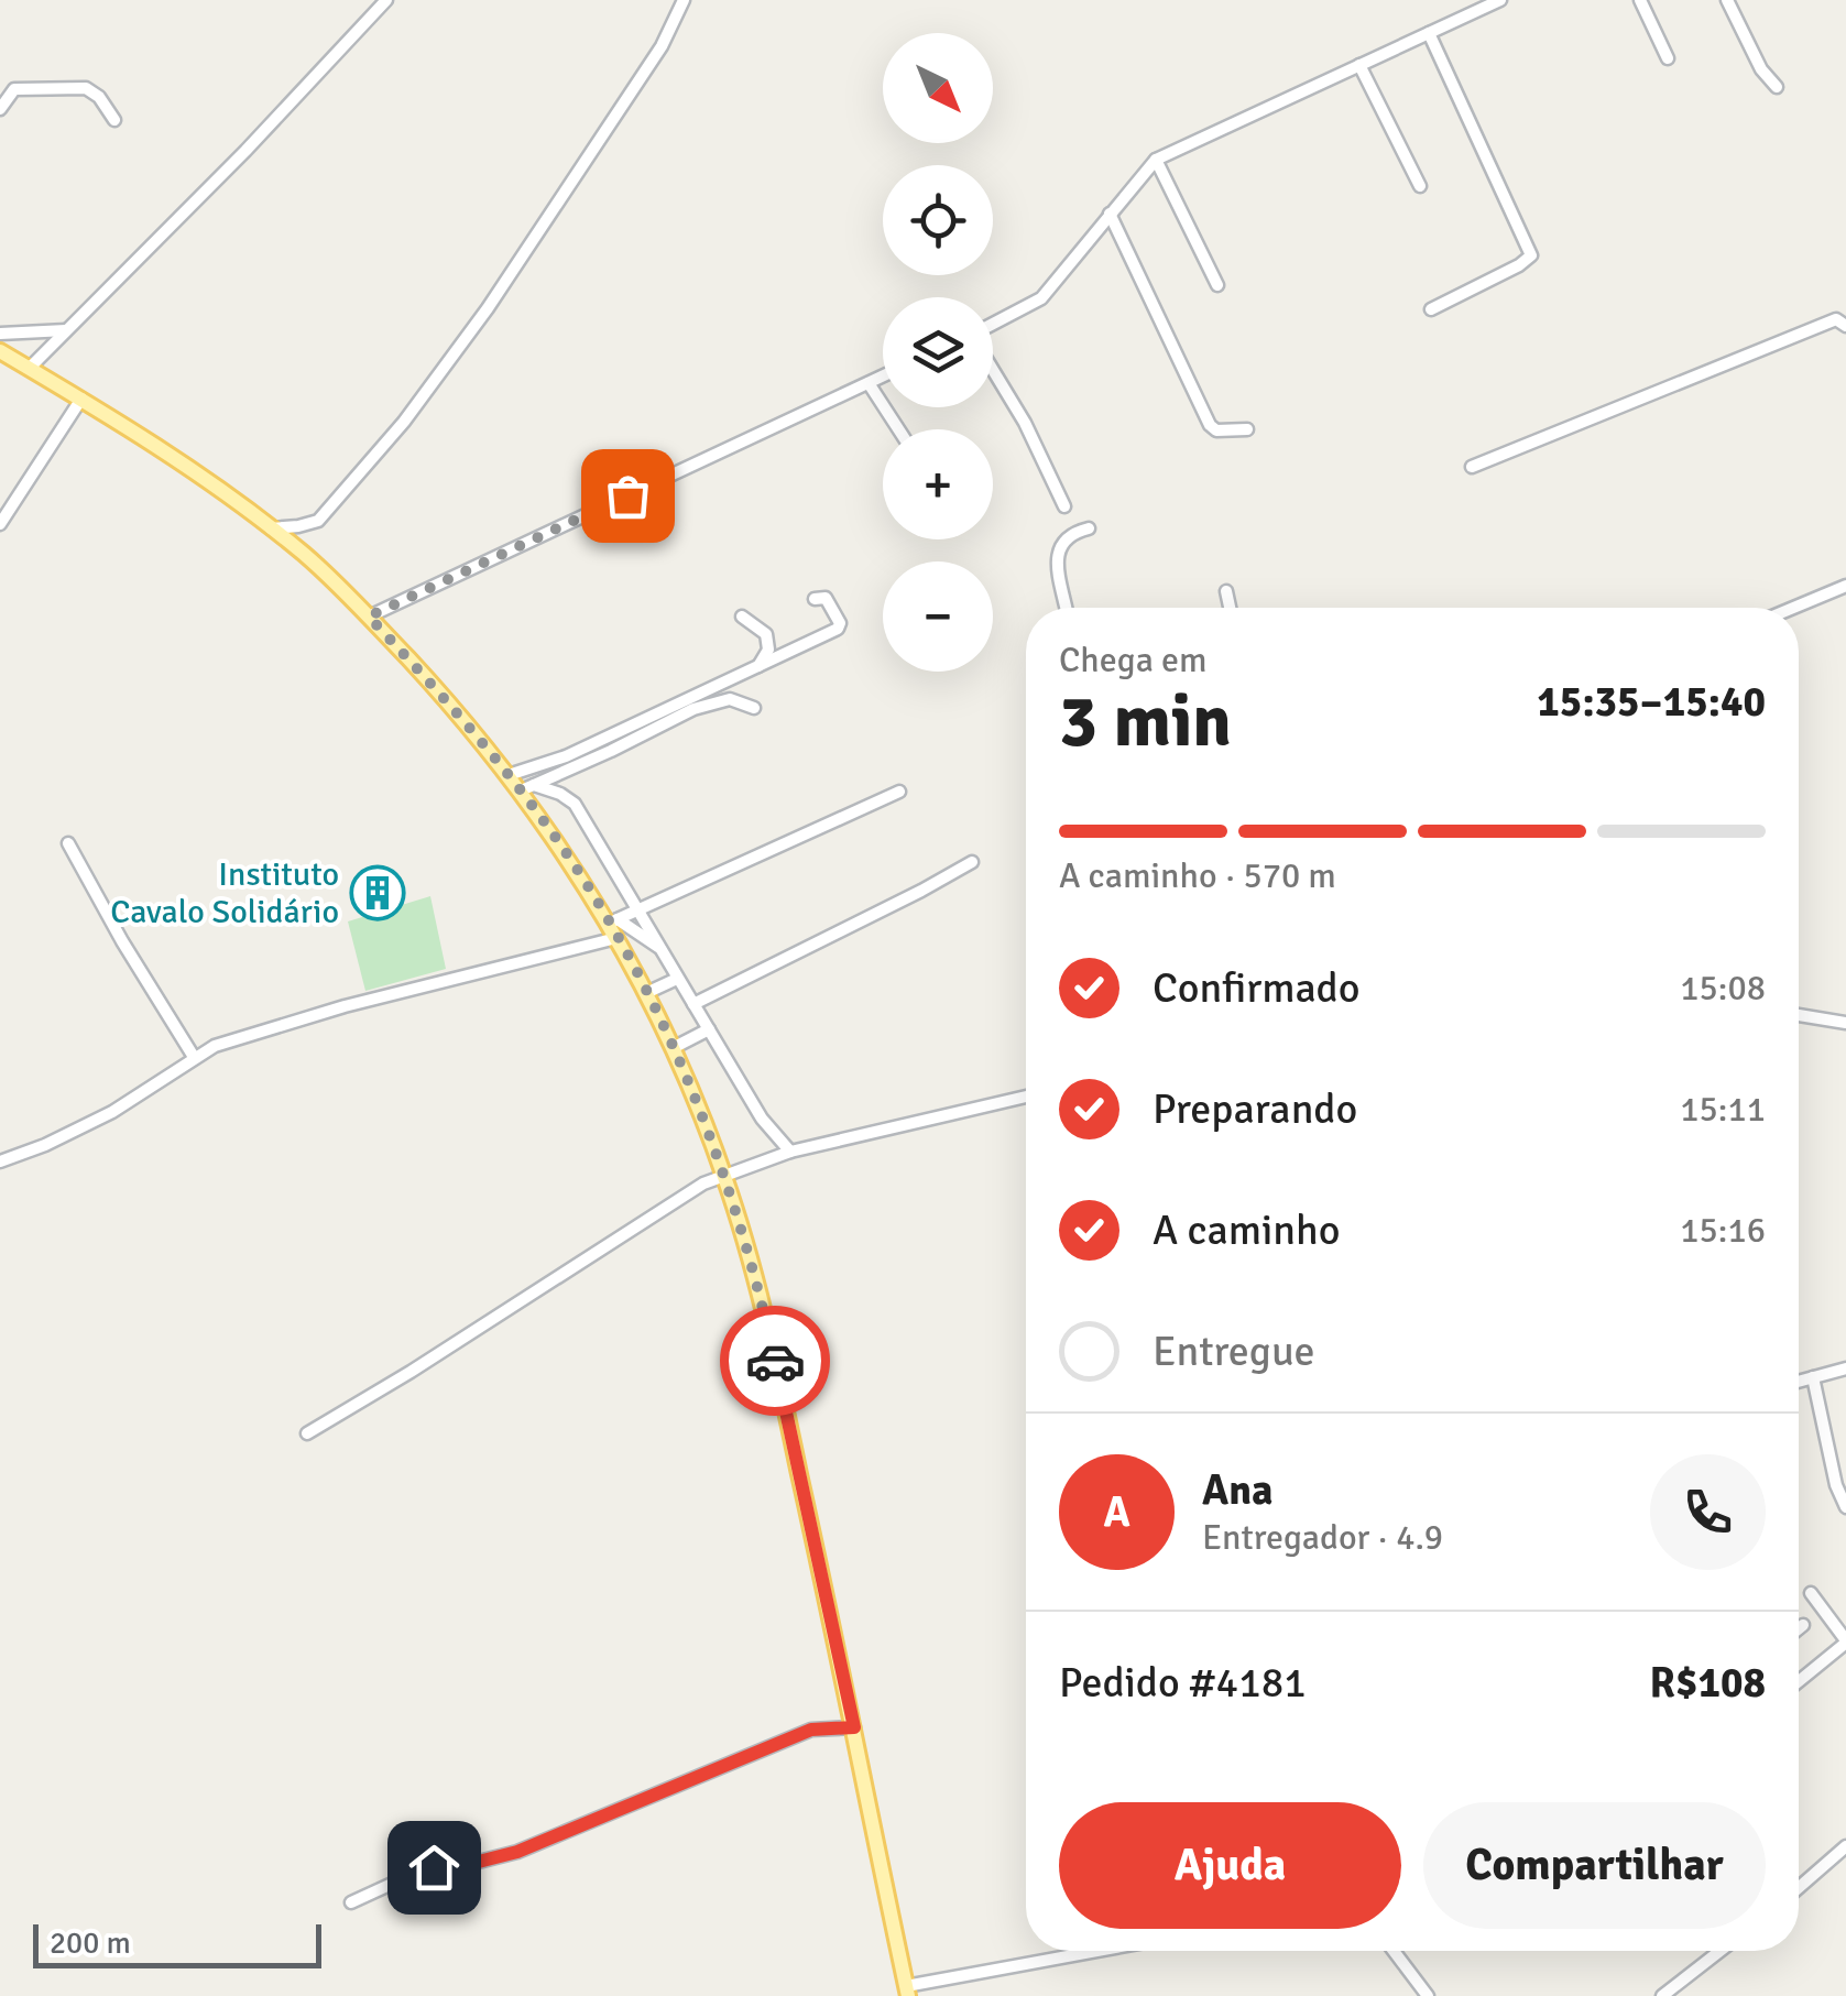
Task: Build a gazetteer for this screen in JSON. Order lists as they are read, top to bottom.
{
  "places": {
    "building": ["Instituto Cavalo Solidário"]
  },
  "scale_bar": "200 m",
  "north": "bottom right",
  "page": {
    "map_buttons": ["+", "−"],
    "heading": ["3 min", "Chega em", "15:35–15:40"],
    "panel": [
      "Ana",
      "Entregador · 4.9",
      "Pedido #4181",
      "R$108"
    ],
    "bar": "A caminho · 570 m",
    "list": [
      ["Confirmado", "15:08"],
      ["Preparando", "15:11"],
      ["A caminho", "15:16"],
      "Entregue"
    ],
    "round": "A",
    "buttons": ["Ajuda", "Compartilhar"],
    "scale": "200 m"
  }
}
